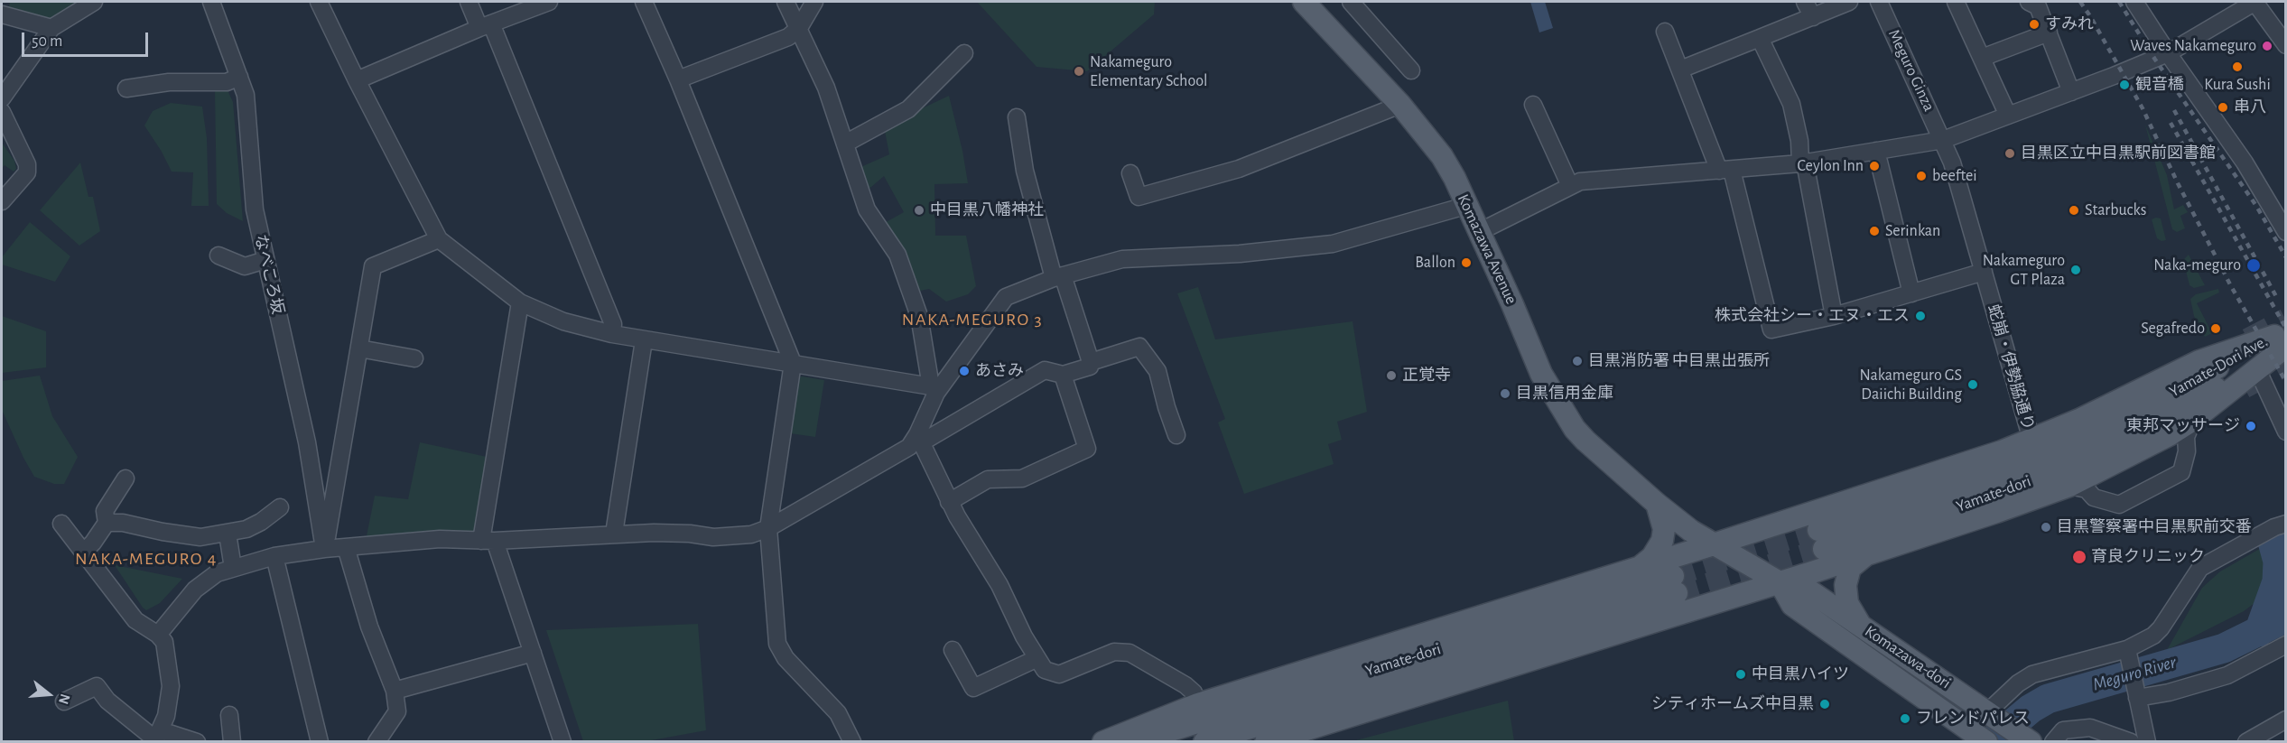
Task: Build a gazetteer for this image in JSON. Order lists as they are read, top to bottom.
{
  "streets": {
    "main road": [
      "Komazawa Avenue",
      "Yamate-Dori Ave.",
      "Yamate-dori",
      "Komazawa-dori"
    ],
    "street": ["Meguro Ginza", "なべころ坂", "蛇崩・伊勢脇通り"]
  },
  "crossings": [
    ["Meguro Ginza", "蛇崩・伊勢脇通り"],
    ["Komazawa Avenue", "Komazawa-dori"]
  ],
  "districts": ["NAKA-MEGURO 3", "NAKA-MEGURO 4"],
  "water": ["Meguro River"],
  "places": [
    "すみれ",
    "Waves Nakameguro",
    "Kura Sushi",
    "Nakameguro Elementary School",
    "観音橋",
    "串八",
    "目黒区立中目黒駅前図書館",
    "Ceylon Inn",
    "beeftei",
    "中目黒八幡神社",
    "Starbucks",
    "Serinkan",
    "Ballon",
    "Naka-meguro",
    "Nakameguro GT Plaza",
    "株式会社シー・エヌ・エス",
    "Segafredo",
    "目黒消防署 中目黒出張所",
    "あさみ",
    "正覚寺",
    "Nakameguro GS Daiichi Building",
    "目黒信用金庫",
    "東邦マッサージ",
    "目黒警察署中目黒駅前交番",
    "育良クリニック",
    "中目黒ハイツ",
    "シティホームズ中目黒",
    "フレンドパレス"
  ],
  "scale_bar": "50 m",
  "north": "right"
}
